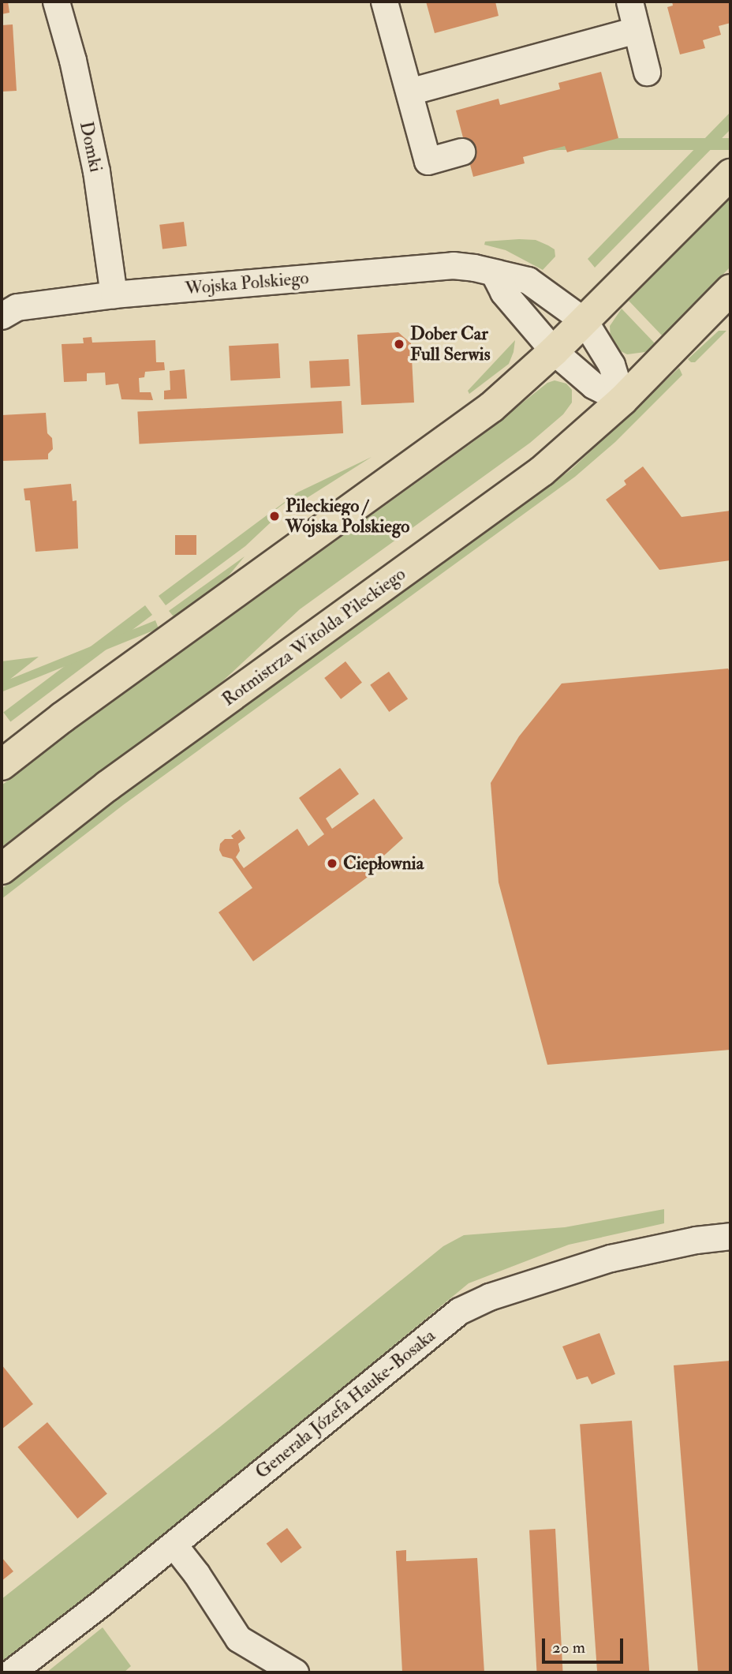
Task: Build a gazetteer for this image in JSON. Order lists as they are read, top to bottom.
{
  "streets": {
    "main road": ["Rotmistrza Witolda Pileckiego"],
    "street": ["Domki", "Wojska Polskiego", "Generała Józefa Hauke-Bosaka"]
  },
  "crossings": [
    ["Domki", "Wojska Polskiego"],
    ["Wojska Polskiego", "Rotmistrza Witolda Pileckiego"]
  ],
  "places": ["Dober Car Full Serwis", "Pileckiego / Wojska Polskiego", "Ciepłownia"],
  "scale_bar": "20 m"
}
